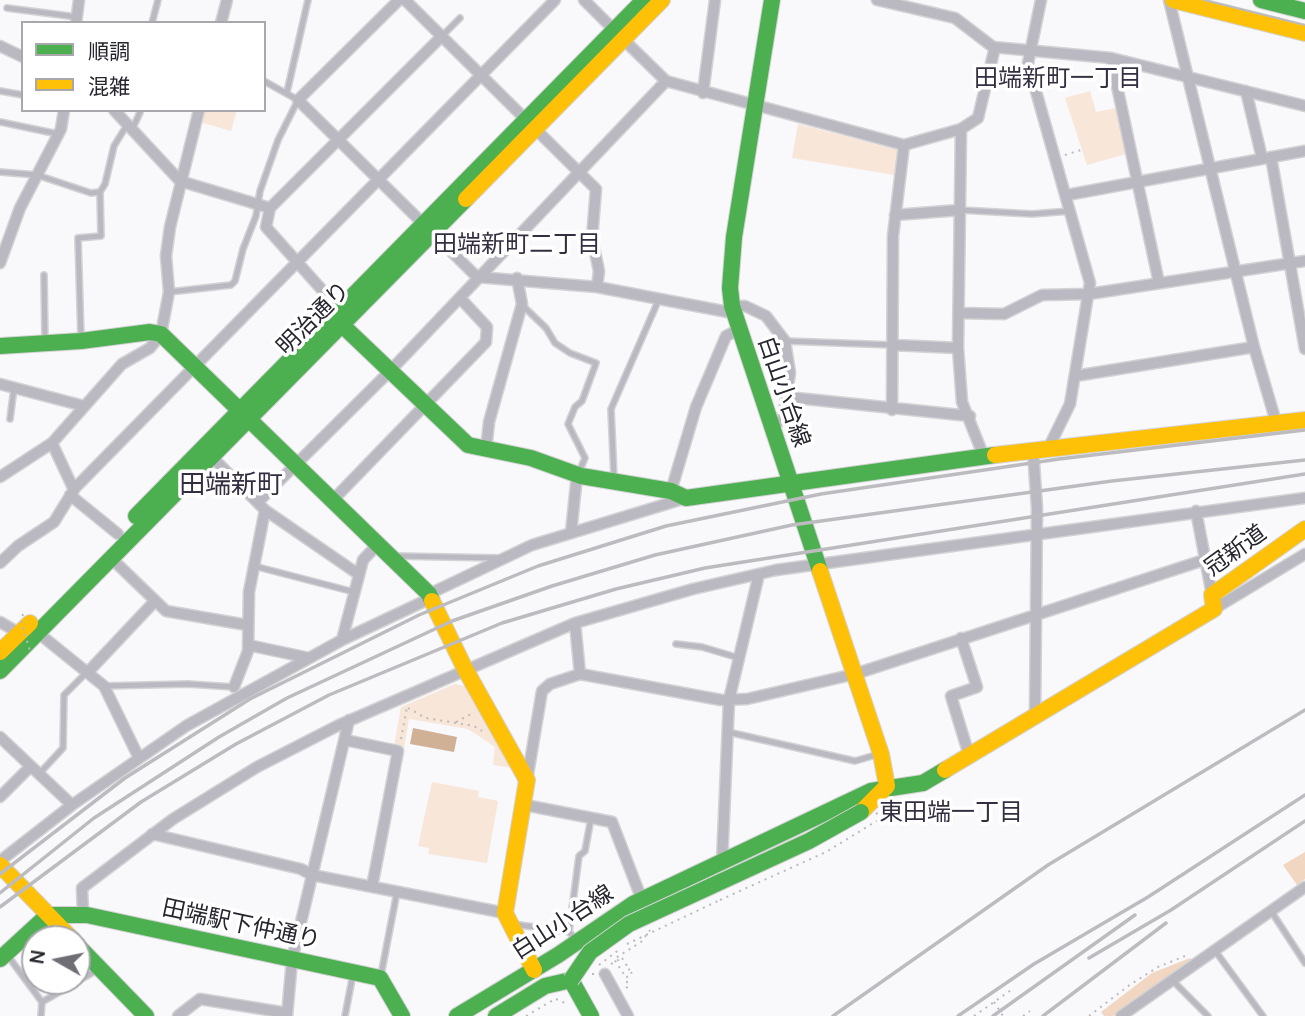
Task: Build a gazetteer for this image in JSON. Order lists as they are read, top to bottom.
{
  "streets": {
    "main road": [
      "明治通り",
      "白山小台線",
      "冠新道",
      "田端駅下仲通り"
    ]
  },
  "crossings": [
    ["白山小台線", "冠新道"]
  ],
  "districts": [
    "田端新町一丁目",
    "田端新町二丁目",
    "田端新町",
    "東田端一丁目"
  ],
  "legend": ["順調", "混雑"],
  "north": "left"
}
